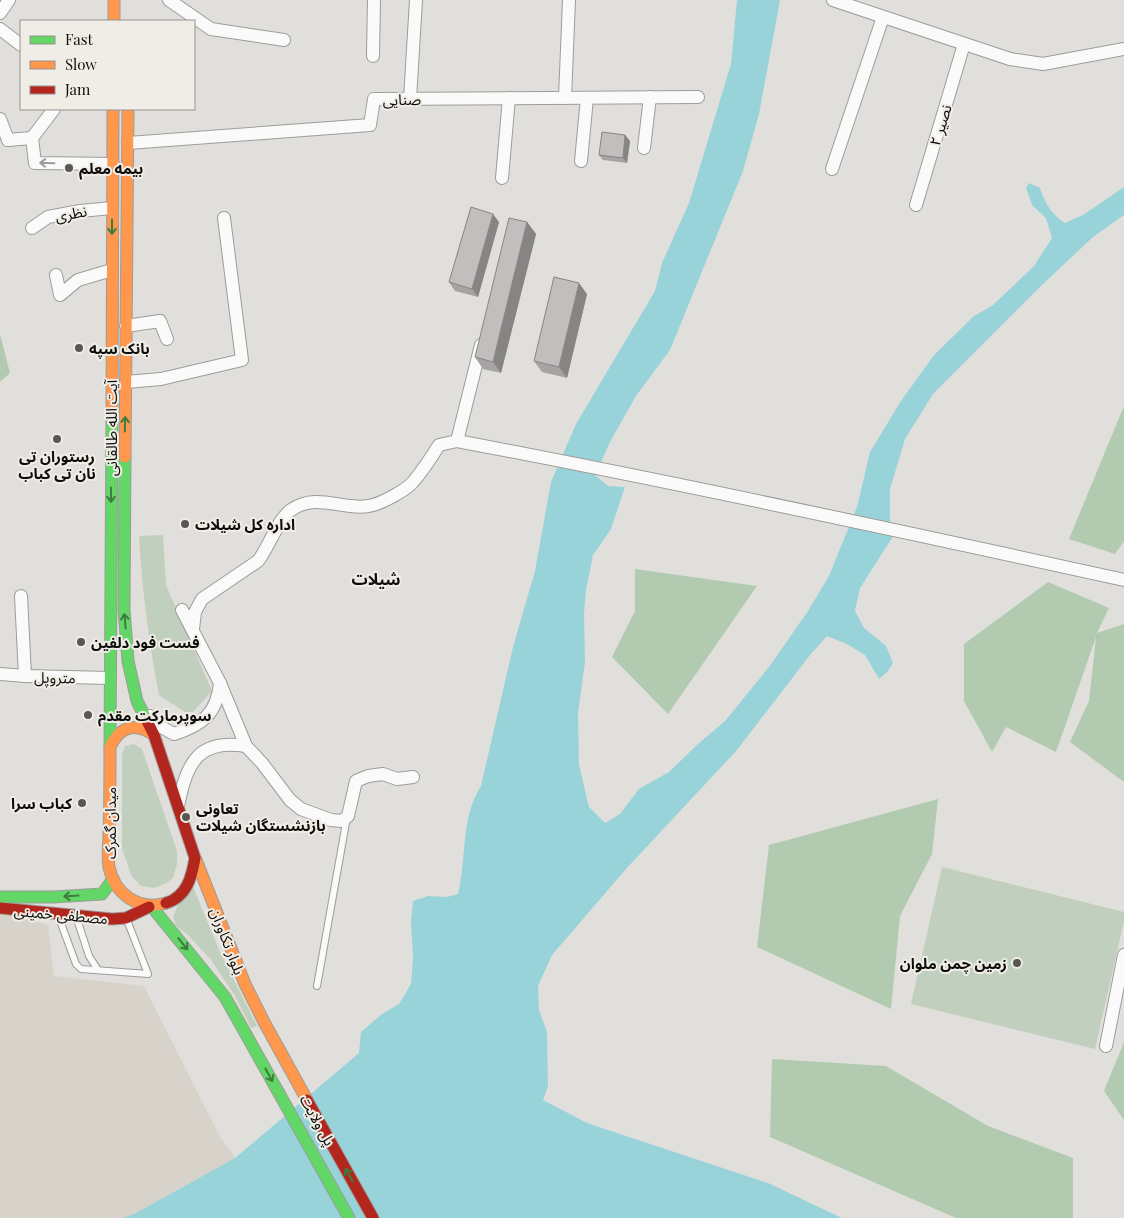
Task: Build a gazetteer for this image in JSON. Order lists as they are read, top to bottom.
{
  "streets": {
    "main road": [
      "آیت الله طالقانی",
      "میدان گمرک",
      "مصطفی خمینی",
      "بلوار تکاوران",
      "پل ولایت"
    ],
    "street": [
      "صنایی",
      "نصیر ۲",
      "نظری",
      "متروپل"
    ]
  },
  "crossings": [
    ["صنایی", "آیت الله طالقانی"],
    ["نظری", "آیت الله طالقانی"],
    ["آیت الله طالقانی", "متروپل"],
    ["آیت الله طالقانی", "میدان گمرک"],
    ["میدان گمرک", "مصطفی خمینی"],
    ["میدان گمرک", "بلوار تکاوران"],
    ["مصطفی خمینی", "بلوار تکاوران"],
    ["بلوار تکاوران", "پل ولایت"]
  ],
  "districts": ["شیلات"],
  "places": [
    "بیمه معلم",
    "بانک سپه",
    "رستوران تی نان تی کباب",
    "اداره کل شیلات",
    "فست فود دلفین",
    "سوپرمارکت مقدم",
    "کباب سرا",
    "تعاونی بازنشستگان شیلات",
    "زمین چمن ملوان"
  ],
  "legend": ["Fast", "Slow", "Jam"]
}
